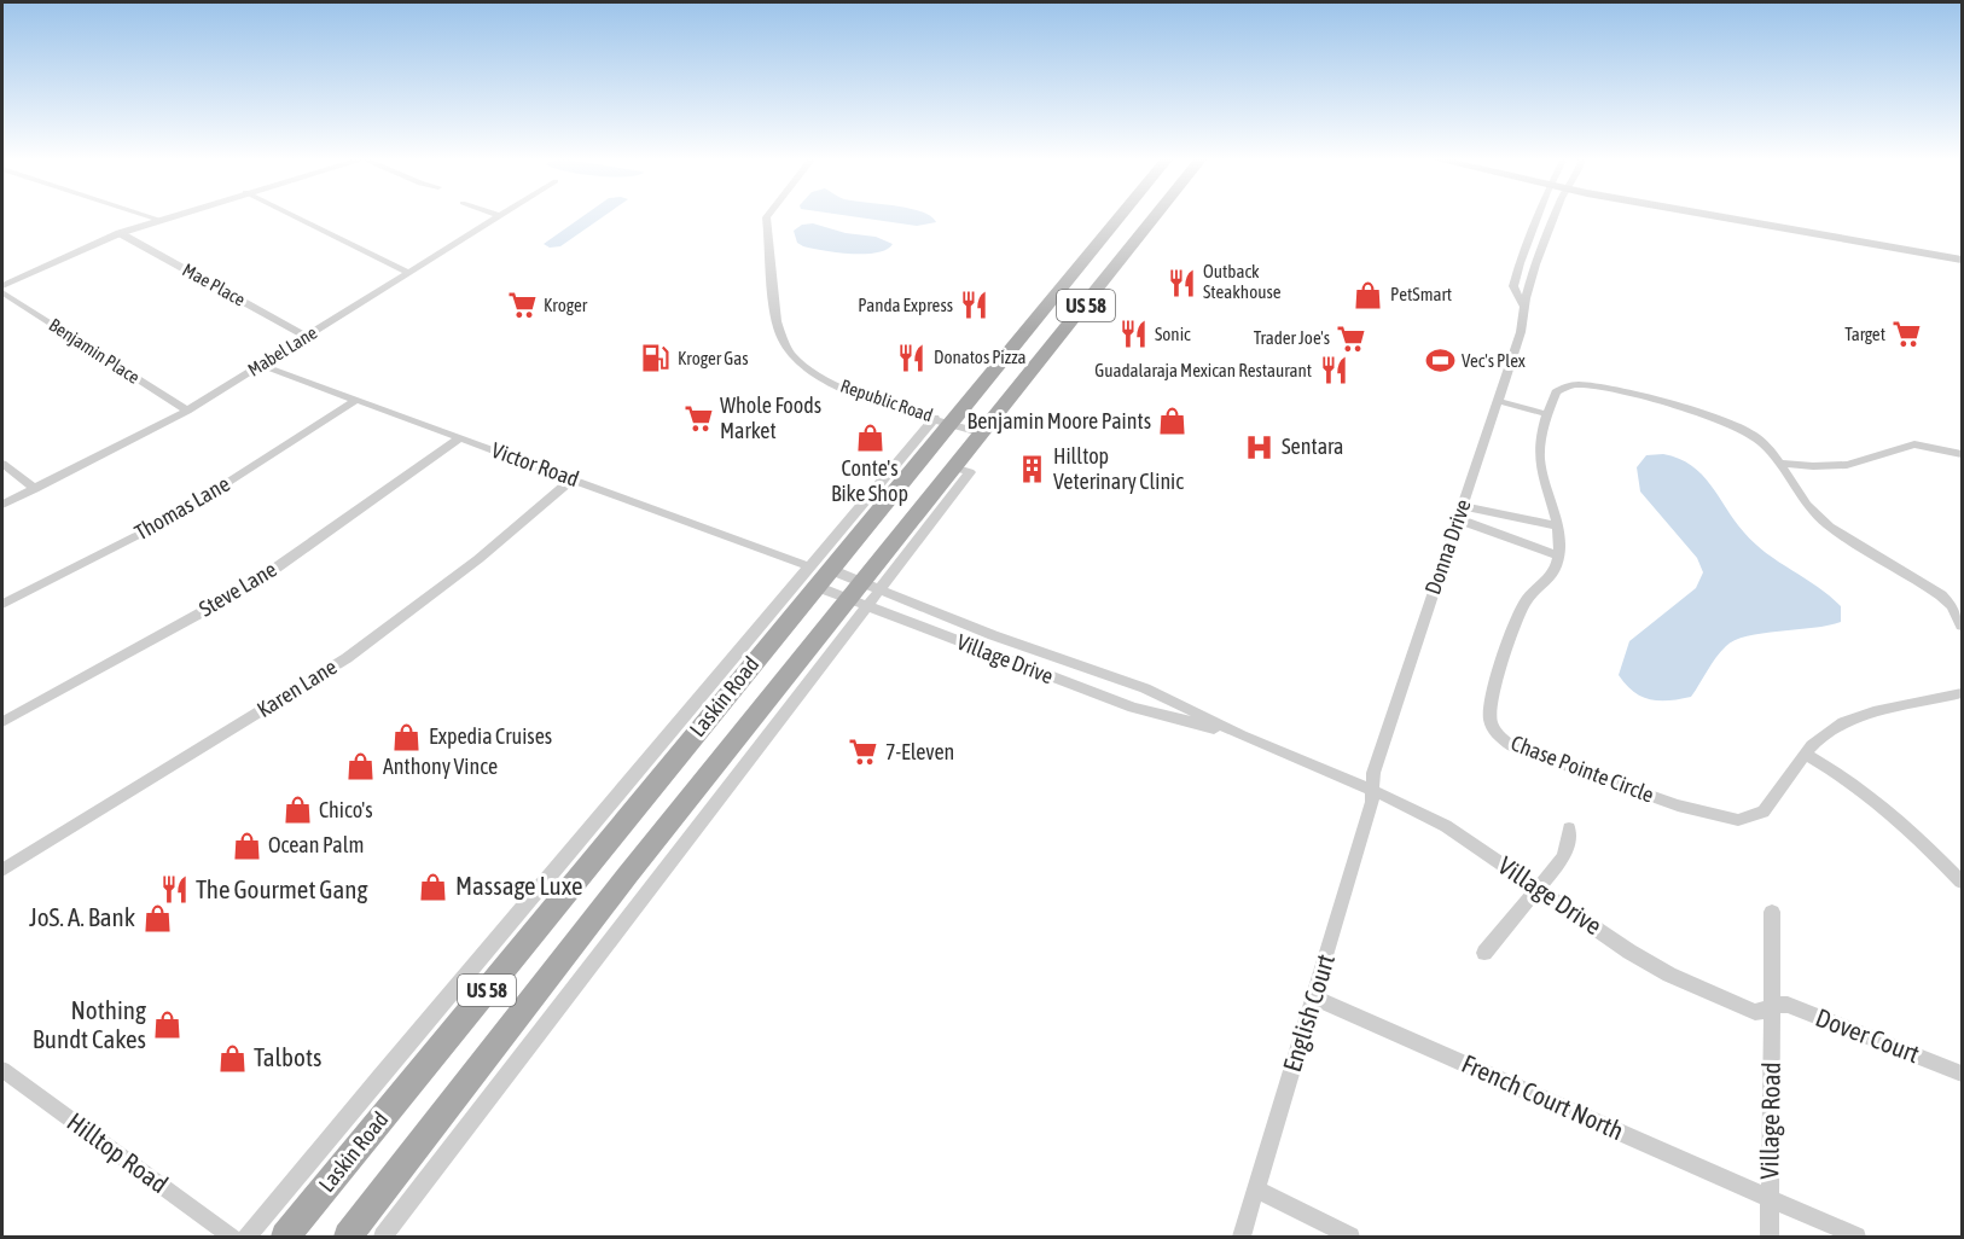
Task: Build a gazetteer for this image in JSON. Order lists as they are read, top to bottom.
{
  "streets": {
    "main road": ["US 58", "Laskin Road"],
    "street": [
      "Mae Place",
      "Benjamin Place",
      "Mabel Lane",
      "Republic Road",
      "Victor Road",
      "Thomas Lane",
      "Donna Drive",
      "Steve Lane",
      "Village Drive",
      "Karen Lane",
      "Chase Pointe Circle",
      "English Court",
      "Dover Court",
      "French Court North",
      "Village Road",
      "Hilltop Road"
    ]
  },
  "crossings": [
    ["Mae Place", "Mabel Lane"],
    ["Benjamin Place", "Mabel Lane"],
    ["Mabel Lane", "Victor Road"],
    ["Republic Road", "Laskin Road"],
    ["Victor Road", "Thomas Lane"],
    ["Victor Road", "Steve Lane"],
    ["Victor Road", "Village Drive"],
    ["Victor Road", "Karen Lane"],
    ["Victor Road", "Laskin Road"],
    ["Donna Drive", "Village Drive"],
    ["Donna Drive", "English Court"],
    ["Village Drive", "Laskin Road"],
    ["Village Drive", "English Court"],
    ["Village Drive", "Dover Court"],
    ["Village Drive", "Village Road"],
    ["English Court", "French Court North"],
    ["Dover Court", "Village Road"],
    ["French Court North", "Village Road"]
  ],
  "places": {
    "restaurant": [
      "Outback Steakhouse",
      "Panda Express",
      "Sonic",
      "Donatos Pizza",
      "Guadalaraja Mexican Restaurant",
      "The Gourmet Gang"
    ],
    "shop": [
      "PetSmart",
      "Benjamin Moore Paints",
      "Conte's Bike Shop",
      "Expedia Cruises",
      "Anthony Vince",
      "Chico's",
      "Ocean Palm",
      "Massage Luxe",
      "JoS. A. Bank",
      "Nothing Bundt Cakes",
      "Talbots"
    ],
    "supermarket": [
      "Kroger",
      "Target",
      "Trader Joe's",
      "Whole Foods Market",
      "7-Eleven"
    ],
    "fuel station": ["Kroger Gas"],
    "sports": ["Vec's Plex"],
    "hospital": ["Sentara"],
    "building": ["Hilltop Veterinary Clinic"]
  }
}
